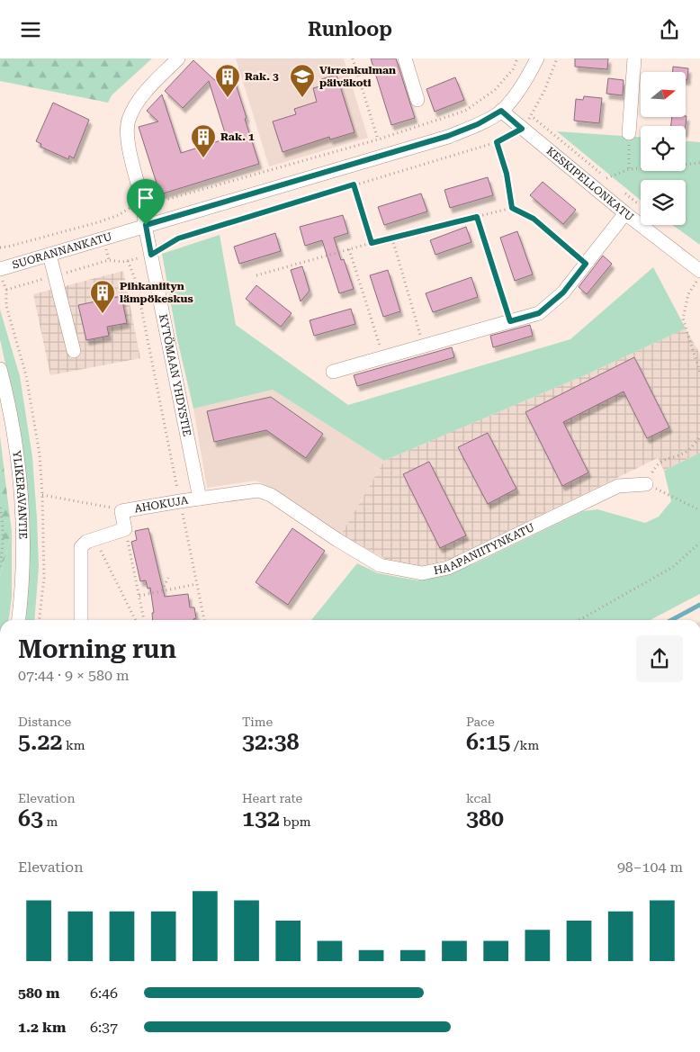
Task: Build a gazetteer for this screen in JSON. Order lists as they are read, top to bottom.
{
  "streets": {
    "street": [
      "KESKIPELLONKATU",
      "SUORANNANKATU",
      "KYTÖMAAN YHDYSTIE",
      "YLIKERAVANTIE",
      "AHOKUJA",
      "HAAPANIITYNKATU"
    ]
  },
  "crossings": [
    ["KESKIPELLONKATU", "SUORANNANKATU"],
    ["SUORANNANKATU", "KYTÖMAAN YHDYSTIE"],
    ["KYTÖMAAN YHDYSTIE", "AHOKUJA"],
    ["KYTÖMAAN YHDYSTIE", "HAAPANIITYNKATU"],
    ["AHOKUJA", "HAAPANIITYNKATU"]
  ],
  "places": {
    "building": ["Rak. 3", "Rak. 1", "Pihkaniityn lämpökeskus"],
    "school or university": ["Virrenkulman päiväkoti"]
  },
  "north": "right",
  "page": {
    "header": "Runloop",
    "heading": ["Morning run", "07:44 · 9 × 580 m"],
    "stats": [
      ["Distance", "5.22 km"],
      ["Time", "32:38"],
      ["Pace", "6:15 /km"],
      ["Elevation", "63 m"],
      ["Heart rate", "132 bpm"],
      ["kcal", "380"]
    ],
    "chart": ["Elevation", "98–104 m"],
    "list": [
      {
        "name": "580 m",
        "note": "6:46"
      },
      {
        "name": "1.2 km",
        "note": "6:37"
      }
    ]
  }
}
